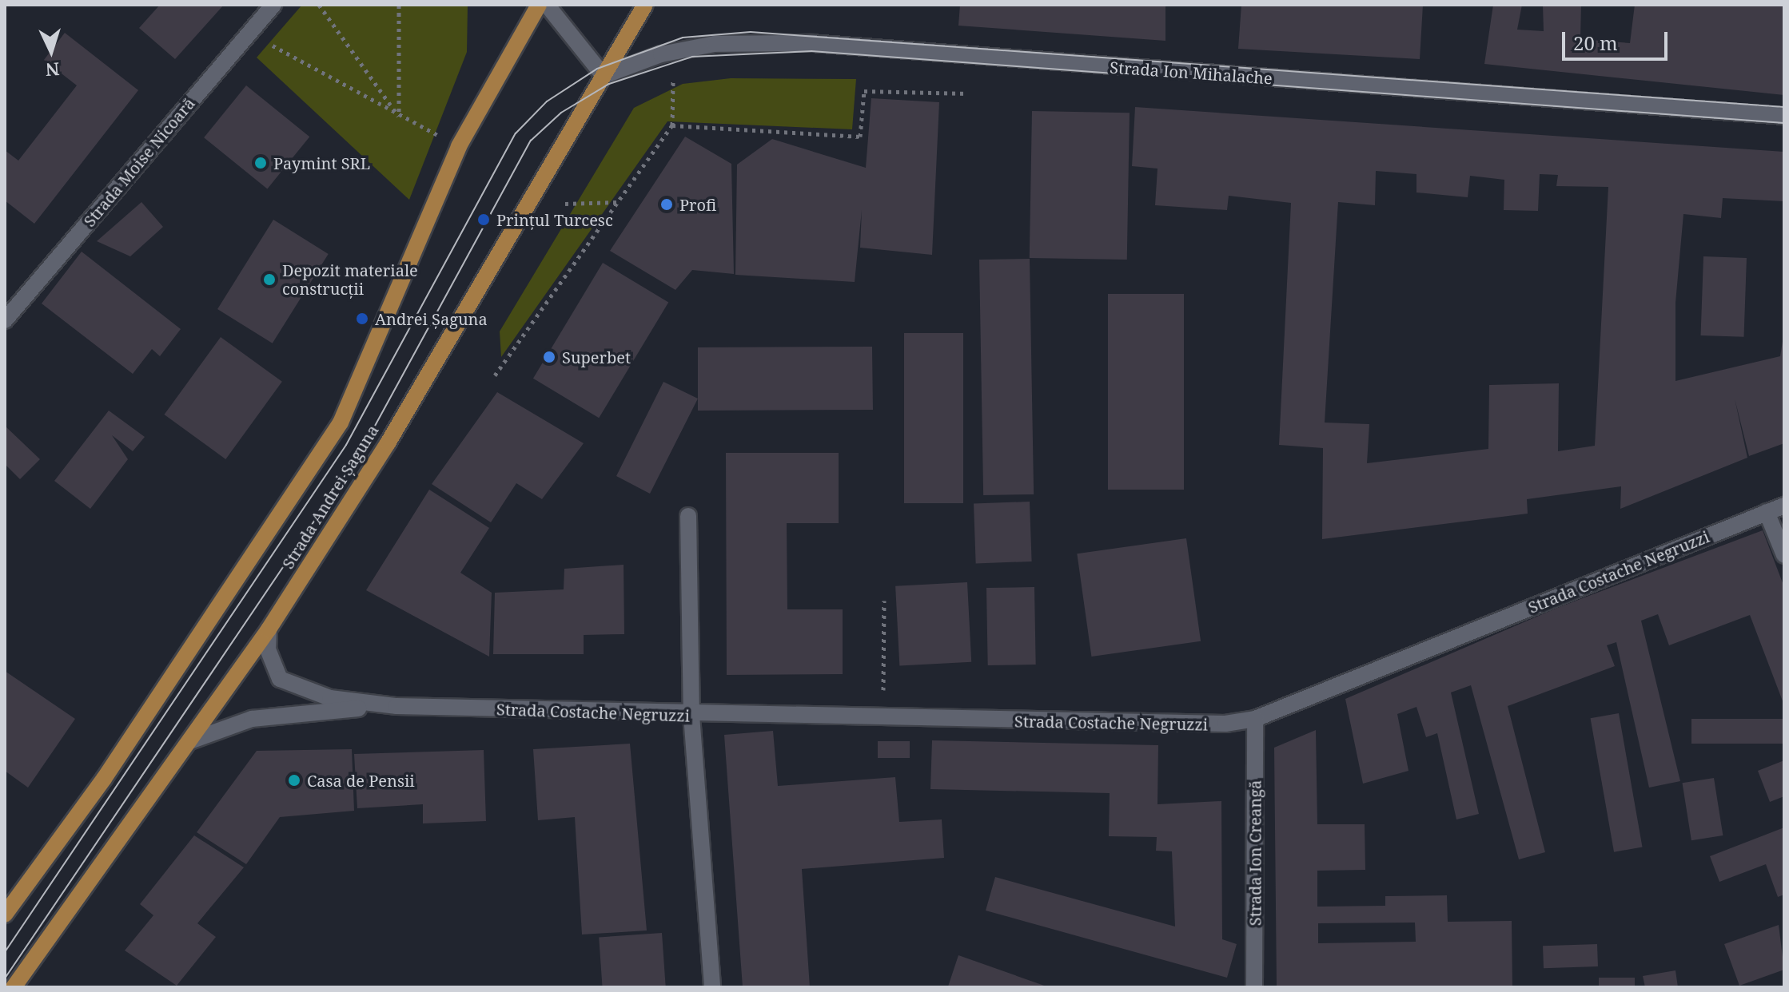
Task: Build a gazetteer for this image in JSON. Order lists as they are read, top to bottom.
{
  "streets": {
    "main road": ["Strada Andrei Șaguna"],
    "street": [
      "Strada Ion Mihalache",
      "Strada Moise Nicoară",
      "Strada Costache Negruzzi",
      "Strada Ion Creangă"
    ]
  },
  "crossings": [
    ["Strada Ion Mihalache", "Strada Andrei Șaguna"],
    ["Strada Andrei Șaguna", "Strada Costache Negruzzi"],
    ["Strada Costache Negruzzi", "Strada Ion Creangă"]
  ],
  "places": [
    "Paymint SRL",
    "Profi",
    "Prințul Turcesc",
    "Depozit materiale construcții",
    "Andrei Șaguna",
    "Superbet",
    "Casa de Pensii"
  ],
  "scale_bar": "20 m",
  "north": "bottom"
}
